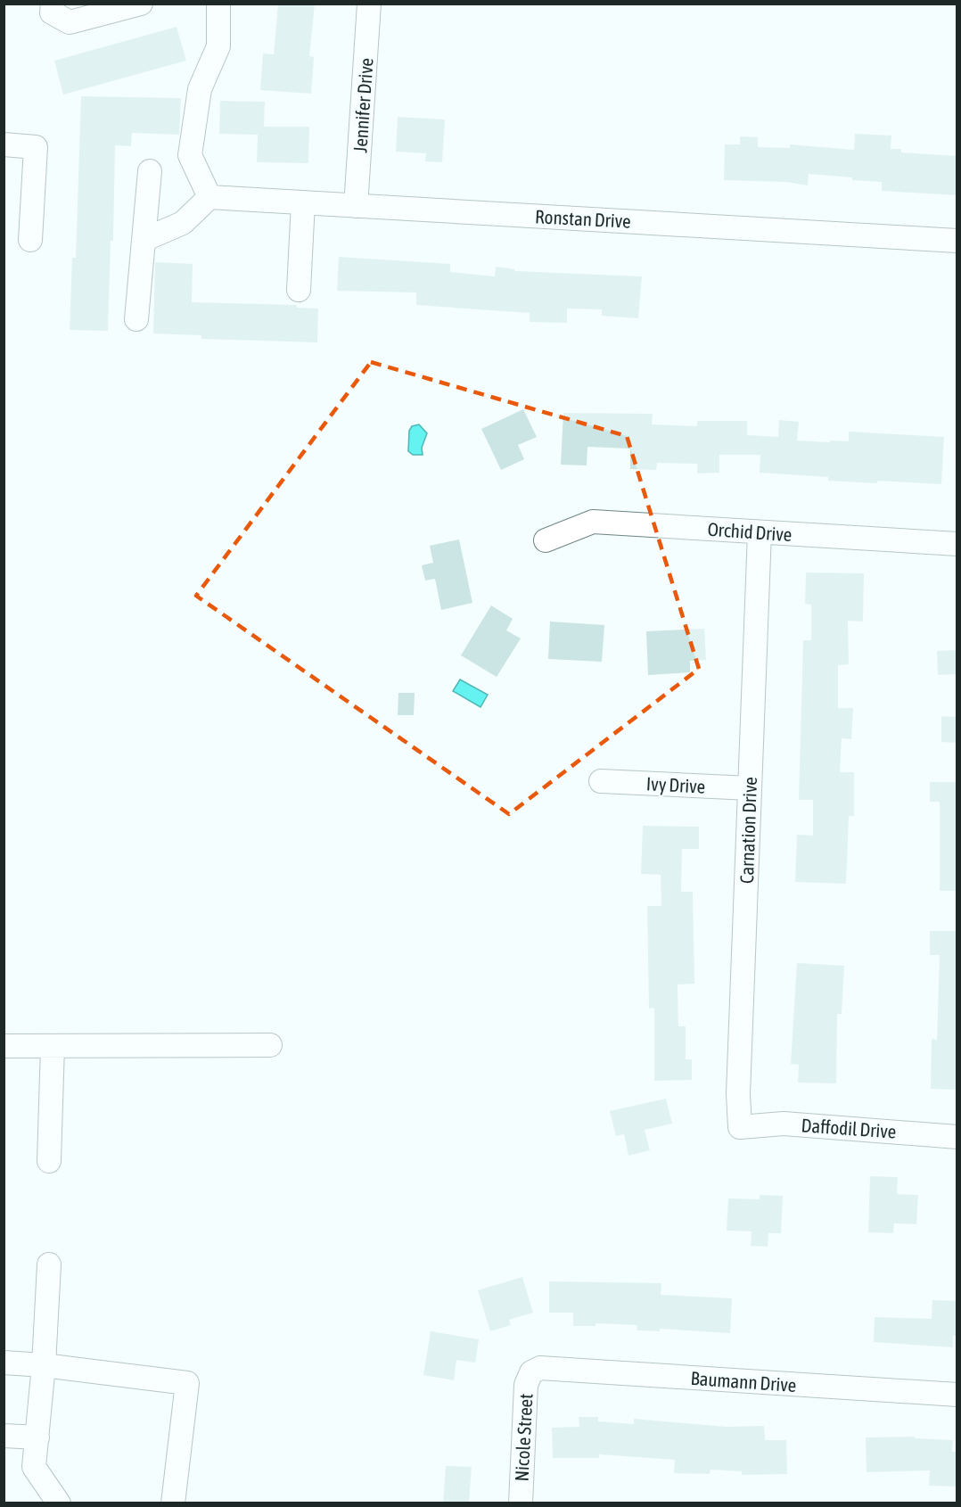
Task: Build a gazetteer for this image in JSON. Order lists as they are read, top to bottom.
{
  "streets": {
    "street": [
      "Jennifer Drive",
      "Ronstan Drive",
      "Orchid Drive",
      "Ivy Drive",
      "Carnation Drive",
      "Daffodil Drive",
      "Baumann Drive",
      "Nicole Street"
    ]
  },
  "crossings": [
    ["Jennifer Drive", "Ronstan Drive"],
    ["Orchid Drive", "Carnation Drive"],
    ["Ivy Drive", "Carnation Drive"],
    ["Carnation Drive", "Daffodil Drive"],
    ["Baumann Drive", "Nicole Street"]
  ]
}
